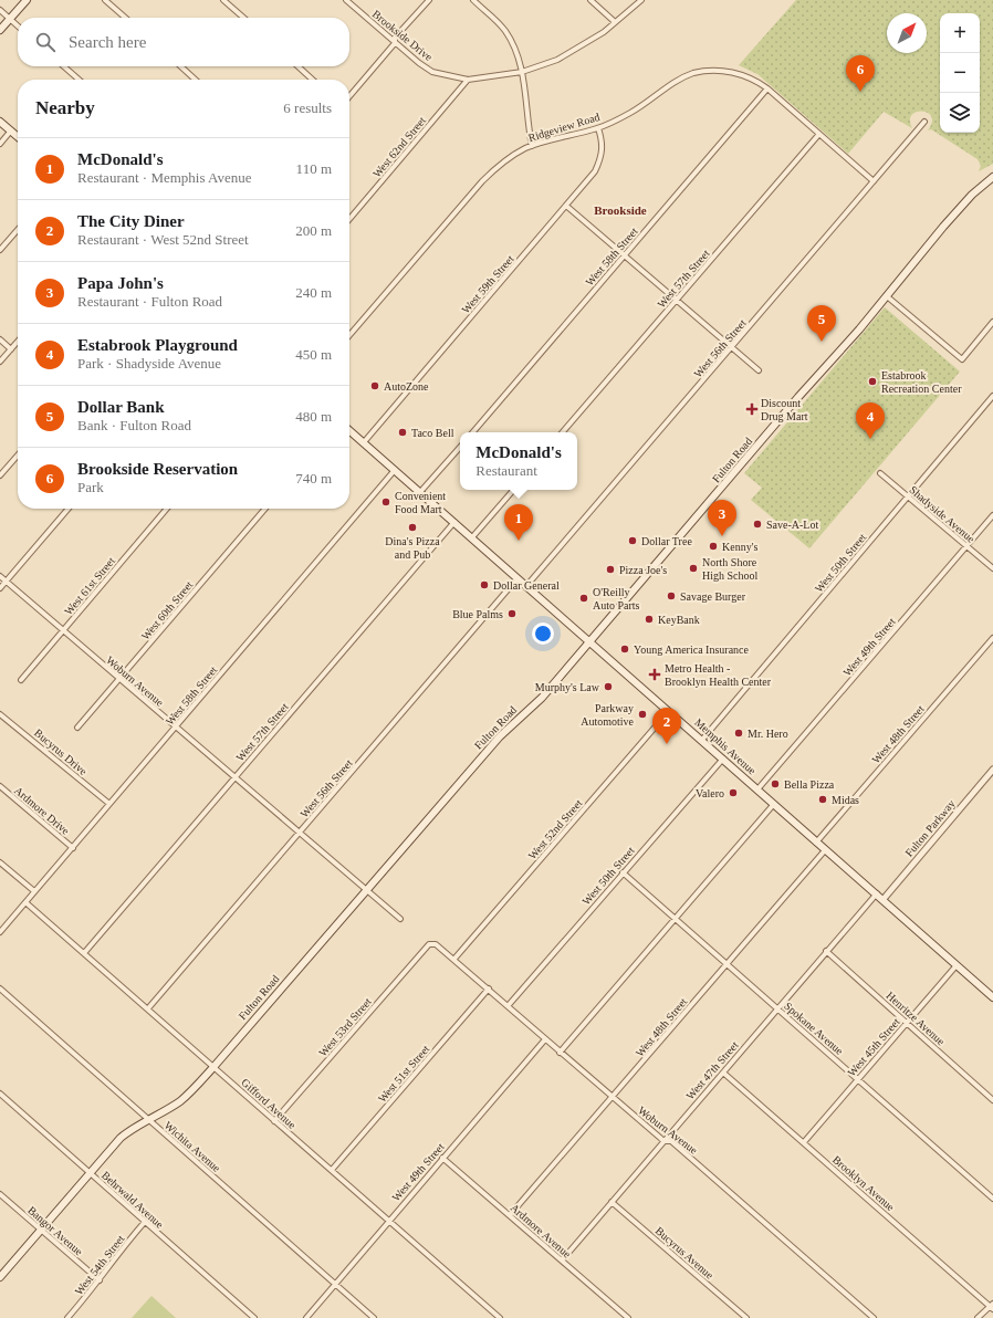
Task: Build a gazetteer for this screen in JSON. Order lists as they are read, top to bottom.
{
  "streets": {
    "main road": ["Fulton Road", "Memphis Avenue"],
    "street": [
      "Brookside Drive",
      "Ridgeview Road",
      "West 62nd Street",
      "West 58th Street",
      "West 57th Street",
      "West 59th Street",
      "West 56th Street",
      "Shadyside Avenue",
      "West 50th Street",
      "West 61st Street",
      "West 60th Street",
      "West 49th Street",
      "Woburn Avenue",
      "West 48th Street",
      "Bucyrus Drive",
      "Ardmore Drive",
      "Fulton Parkway",
      "West 52nd Street",
      "Henritze Avenue",
      "West 53rd Street",
      "Spokane Avenue",
      "West 45th Street",
      "West 47th Street",
      "West 51st Street",
      "Gifford Avenue",
      "Wichita Avenue",
      "Brooklyn Avenue",
      "Behrwald Avenue",
      "Bangor Avenue",
      "Ardmore Avenue",
      "Bucyrus Avenue",
      "West 54th Street"
    ]
  },
  "crossings": [
    ["Brookside Drive", "West 62nd Street"],
    ["Ridgeview Road", "West 58th Street"],
    ["Ridgeview Road", "West 57th Street"],
    ["Ridgeview Road", "West 59th Street"],
    ["Ridgeview Road", "West 56th Street"],
    ["West 58th Street", "Woburn Avenue"],
    ["West 58th Street", "Memphis Avenue"],
    ["West 58th Street", "Bucyrus Drive"],
    ["West 58th Street", "Ardmore Drive"],
    ["West 58th Street", "Gifford Avenue"],
    ["West 57th Street", "Woburn Avenue"],
    ["West 57th Street", "Memphis Avenue"],
    ["West 57th Street", "Gifford Avenue"],
    ["West 59th Street", "Memphis Avenue"],
    ["West 56th Street", "Woburn Avenue"],
    ["West 56th Street", "Memphis Avenue"],
    ["West 56th Street", "Gifford Avenue"],
    ["Fulton Road", "Woburn Avenue"],
    ["Fulton Road", "Memphis Avenue"],
    ["Fulton Road", "Gifford Avenue"],
    ["Fulton Road", "Wichita Avenue"],
    ["Fulton Road", "Behrwald Avenue"],
    ["Fulton Road", "Bangor Avenue"],
    ["Shadyside Avenue", "West 50th Street"],
    ["Shadyside Avenue", "West 49th Street"],
    ["West 50th Street", "Woburn Avenue"],
    ["West 50th Street", "Memphis Avenue"],
    ["West 50th Street", "Spokane Avenue"],
    ["West 61st Street", "Woburn Avenue"],
    ["West 60th Street", "Woburn Avenue"],
    ["West 49th Street", "Woburn Avenue"],
    ["West 49th Street", "Memphis Avenue"],
    ["West 49th Street", "Gifford Avenue"],
    ["West 49th Street", "Wichita Avenue"],
    ["West 49th Street", "Ardmore Avenue"],
    ["Woburn Avenue", "West 48th Street"],
    ["Woburn Avenue", "West 52nd Street"],
    ["Woburn Avenue", "West 53rd Street"],
    ["Woburn Avenue", "West 47th Street"],
    ["Woburn Avenue", "West 51st Street"],
    ["West 48th Street", "Memphis Avenue"],
    ["West 48th Street", "Spokane Avenue"],
    ["West 48th Street", "Ardmore Avenue"],
    ["Memphis Avenue", "Fulton Parkway"],
    ["Memphis Avenue", "West 52nd Street"],
    ["Memphis Avenue", "West 45th Street"],
    ["Memphis Avenue", "West 47th Street"],
    ["Henritze Avenue", "West 45th Street"],
    ["Henritze Avenue", "West 47th Street"],
    ["West 53rd Street", "Gifford Avenue"],
    ["Spokane Avenue", "West 45th Street"],
    ["Spokane Avenue", "West 47th Street"],
    ["West 45th Street", "Brooklyn Avenue"],
    ["West 47th Street", "Brooklyn Avenue"],
    ["West 47th Street", "Ardmore Avenue"],
    ["West 47th Street", "Bucyrus Avenue"],
    ["West 51st Street", "Gifford Avenue"],
    ["Behrwald Avenue", "West 54th Street"],
    ["Bangor Avenue", "West 54th Street"]
  ],
  "districts": ["Brookside"],
  "places": {
    "other": [
      "Estabrook Recreation Center",
      "AutoZone",
      "Taco Bell",
      "Convenient Food Mart",
      "Save-A-Lot",
      "Dina's Pizza and Pub",
      "Dollar Tree",
      "Kenny's",
      "North Shore High School",
      "Pizza Joe's",
      "Dollar General",
      "Savage Burger",
      "O'Reilly Auto Parts",
      "Blue Palms",
      "KeyBank",
      "Young America Insurance",
      "Murphy's Law",
      "Parkway Automotive",
      "Mr. Hero",
      "Bella Pizza",
      "Valero",
      "Midas"
    ],
    "health": ["Discount Drug Mart", "Metro Health - Brooklyn Health Center"]
  },
  "north": "top right",
  "page": {
    "map_buttons": ["+", "−"],
    "search": "Search here",
    "pins": [
      "6",
      "5",
      "4",
      "3",
      "1",
      "2"
    ],
    "heading": ["Nearby", "6 results"],
    "list": [
      {
        "mark": "1",
        "name": "McDonald's",
        "note": "Restaurant · Memphis Avenue",
        "value": "110 m"
      },
      {
        "mark": "2",
        "name": "The City Diner",
        "note": "Restaurant · West 52nd Street",
        "value": "200 m"
      },
      {
        "mark": "3",
        "name": "Papa John's",
        "note": "Restaurant · Fulton Road",
        "value": "240 m"
      },
      {
        "mark": "4",
        "name": "Estabrook Playground",
        "note": "Park · Shadyside Avenue",
        "value": "450 m"
      },
      {
        "mark": "5",
        "name": "Dollar Bank",
        "note": "Bank · Fulton Road",
        "value": "480 m"
      },
      {
        "mark": "6",
        "name": "Brookside Reservation",
        "note": "Park",
        "value": "740 m"
      }
    ],
    "popup": ["McDonald's", "Restaurant"]
  }
}
